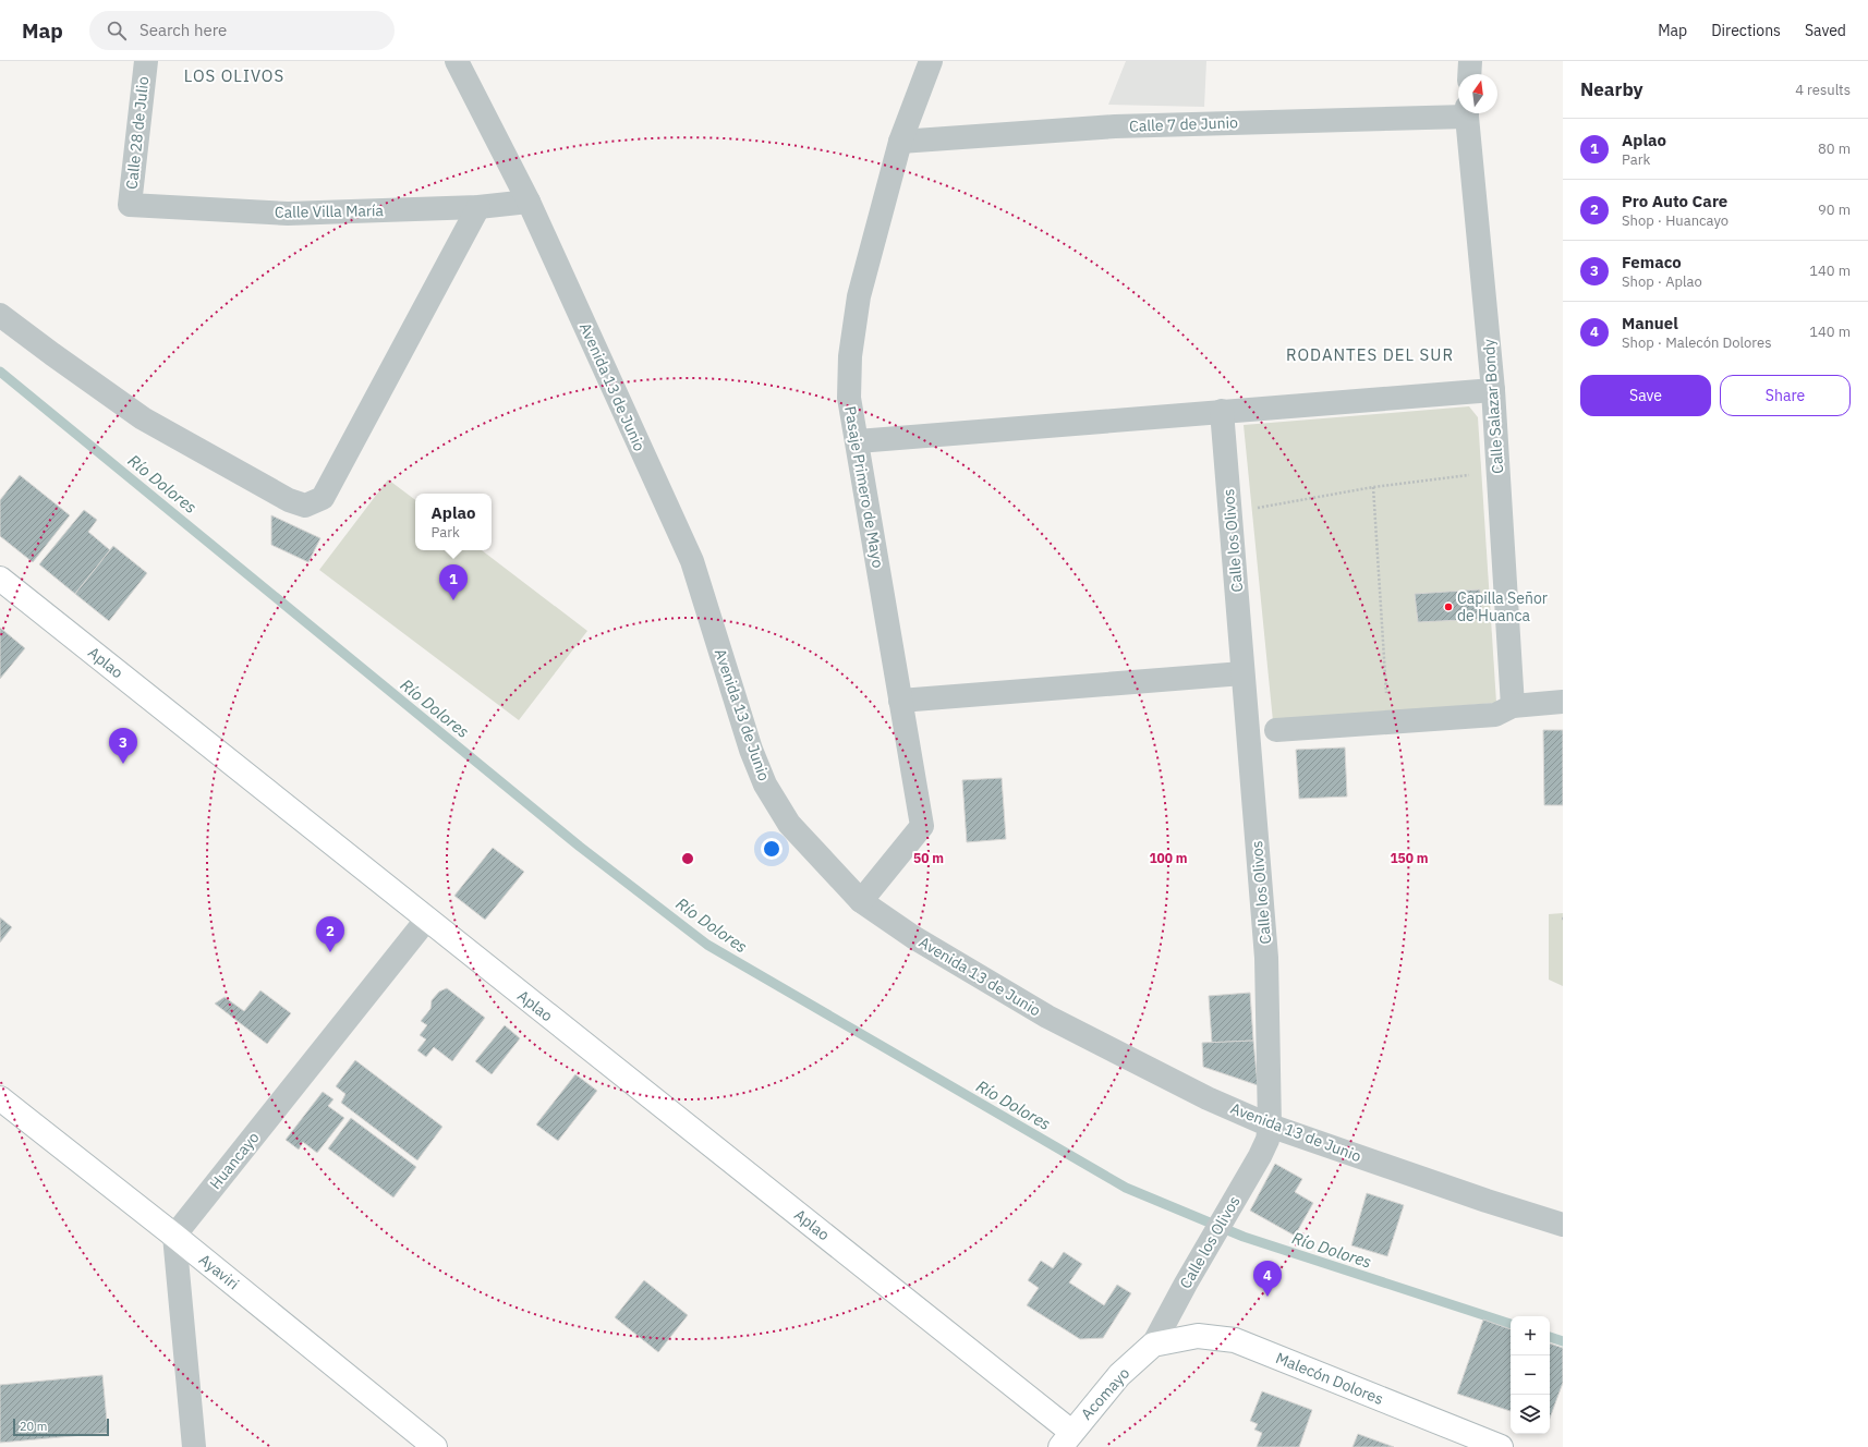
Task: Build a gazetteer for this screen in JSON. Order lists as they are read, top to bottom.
{
  "streets": {
    "street": [
      "Calle 7 de Junio",
      "Calle 28 de Julio",
      "Calle Villa María",
      "Avenida 13 de Junio",
      "Calle Salazar Bondy",
      "Pasaje Primero de Mayo",
      "Calle los Olivos",
      "Aplao",
      "Huancayo",
      "Ayaviri",
      "Malecón Dolores",
      "Acomayo"
    ]
  },
  "crossings": [
    ["Calle 7 de Junio", "Pasaje Primero de Mayo"],
    ["Calle 28 de Julio", "Calle Villa María"],
    ["Calle Villa María", "Avenida 13 de Junio"],
    ["Avenida 13 de Junio", "Pasaje Primero de Mayo"],
    ["Avenida 13 de Junio", "Calle los Olivos"],
    ["Calle los Olivos", "Malecón Dolores"],
    ["Calle los Olivos", "Acomayo"],
    ["Aplao", "Huancayo"],
    ["Aplao", "Acomayo"],
    ["Huancayo", "Ayaviri"],
    ["Malecón Dolores", "Acomayo"]
  ],
  "districts": ["LOS OLIVOS", "RODANTES DEL SUR"],
  "water": ["Río Dolores"],
  "places": ["Capilla Señor de Huanca"],
  "scale_bar": "20 m",
  "north": "top",
  "page": {
    "header": "Map",
    "search": "Search here",
    "nav": ["Map", "Directions", "Saved"],
    "heading": ["Nearby", "4 results"],
    "list": [
      {
        "mark": "1",
        "name": "Aplao",
        "note": "Park",
        "value": "80 m"
      },
      {
        "mark": "2",
        "name": "Pro Auto Care",
        "note": "Shop · Huancayo",
        "value": "90 m"
      },
      {
        "mark": "3",
        "name": "Femaco",
        "note": "Shop · Aplao",
        "value": "140 m"
      },
      {
        "mark": "4",
        "name": "Manuel",
        "note": "Shop · Malecón Dolores",
        "value": "140 m"
      }
    ],
    "buttons": ["Save", "Share"],
    "popup": ["Aplao", "Park"],
    "pins": [
      "1",
      "3",
      "2",
      "4"
    ],
    "map_buttons": ["+", "−"],
    "scale": "20 m"
  },
  "rings": ["50 m", "100 m", "150 m"]
}
